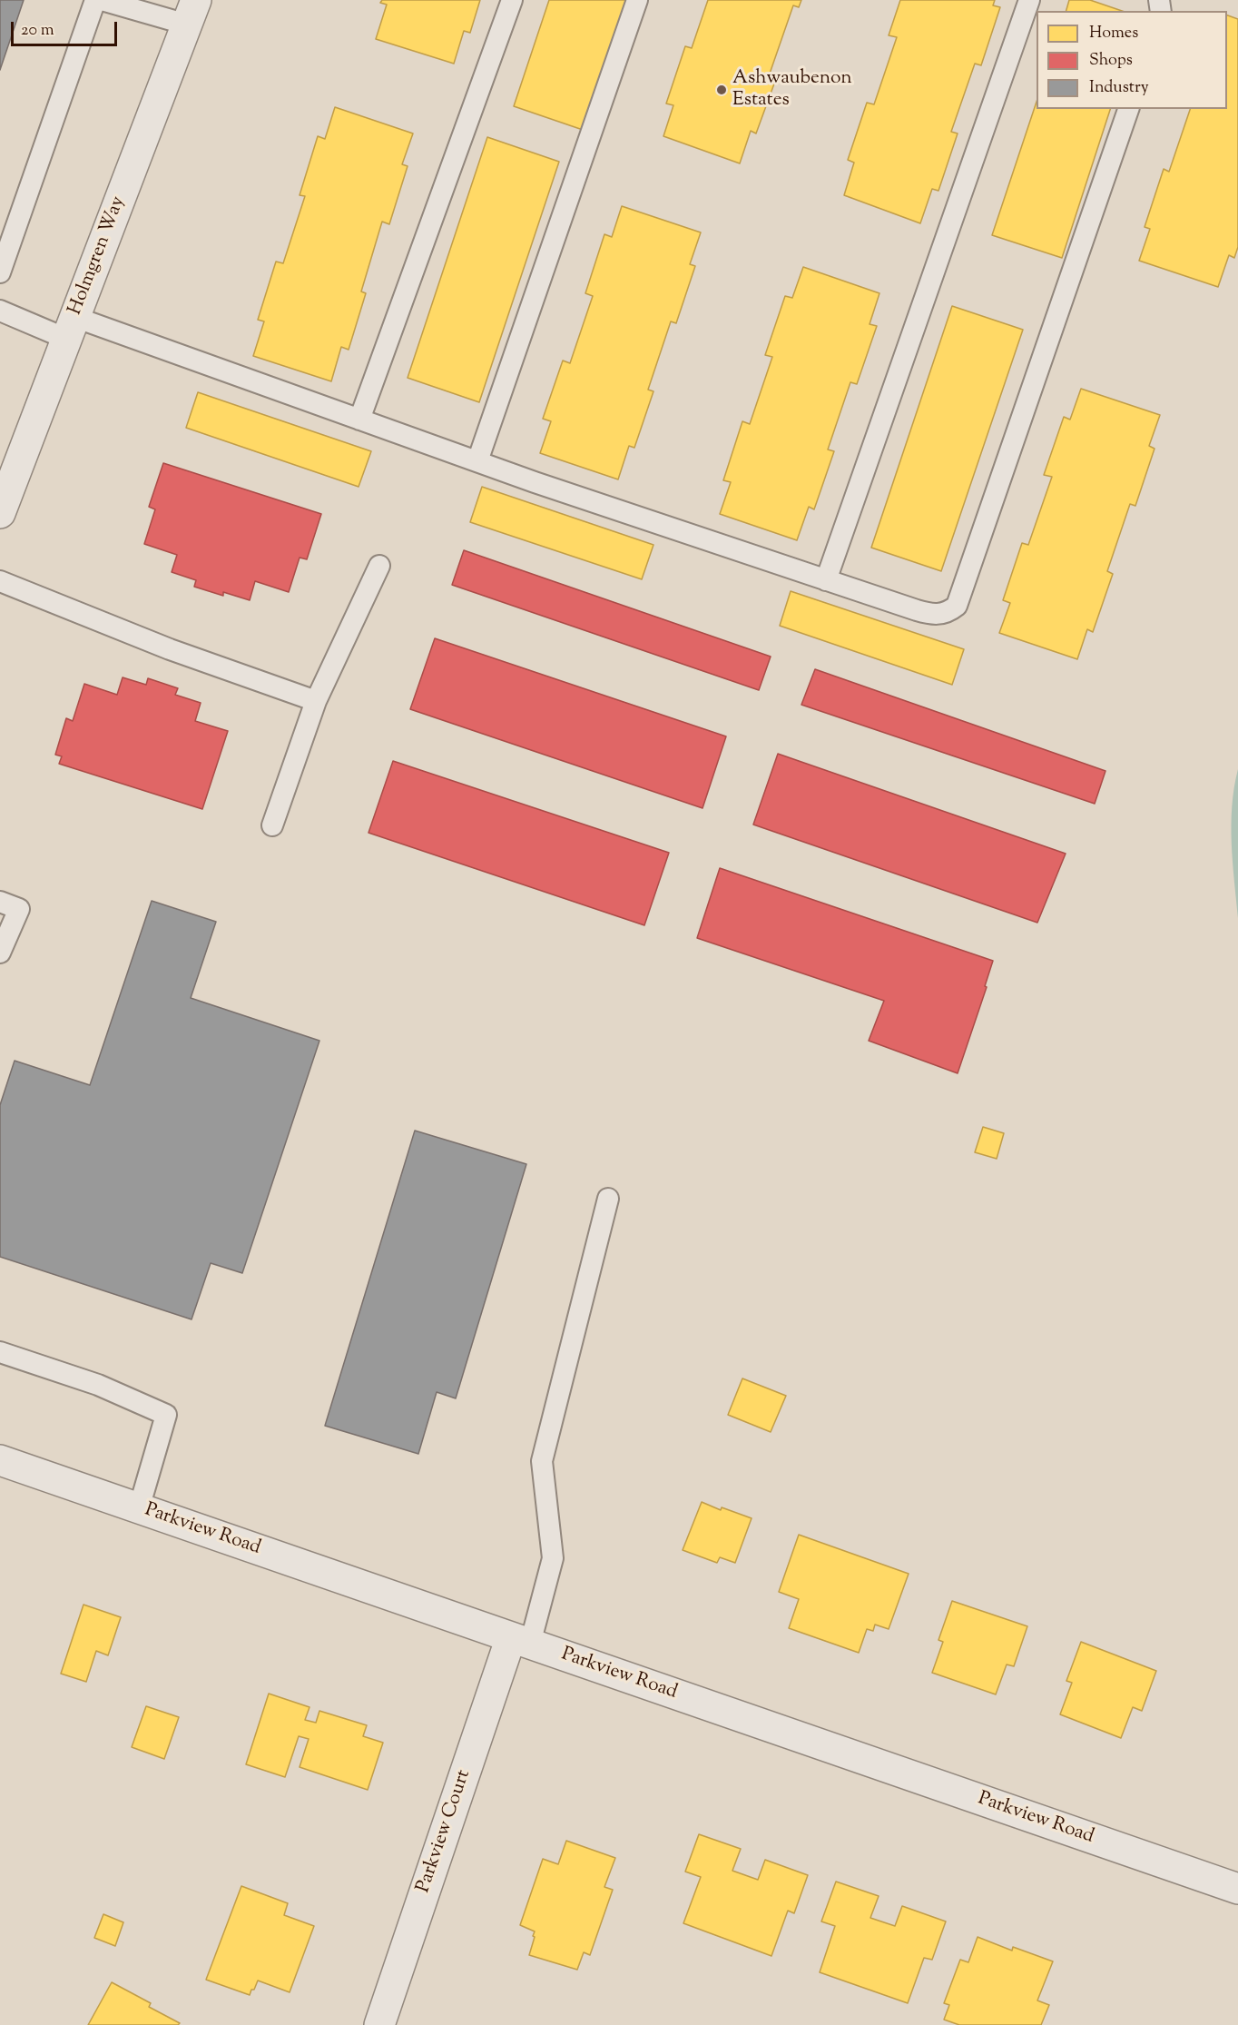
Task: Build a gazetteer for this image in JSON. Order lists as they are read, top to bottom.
{
  "streets": {
    "street": ["Holmgren Way", "Parkview Road", "Parkview Court"]
  },
  "crossings": [
    ["Parkview Road", "Parkview Court"]
  ],
  "places": ["Ashwaubenon Estates"],
  "legend": ["Homes", "Shops", "Industry"],
  "scale_bar": "20 m"
}
